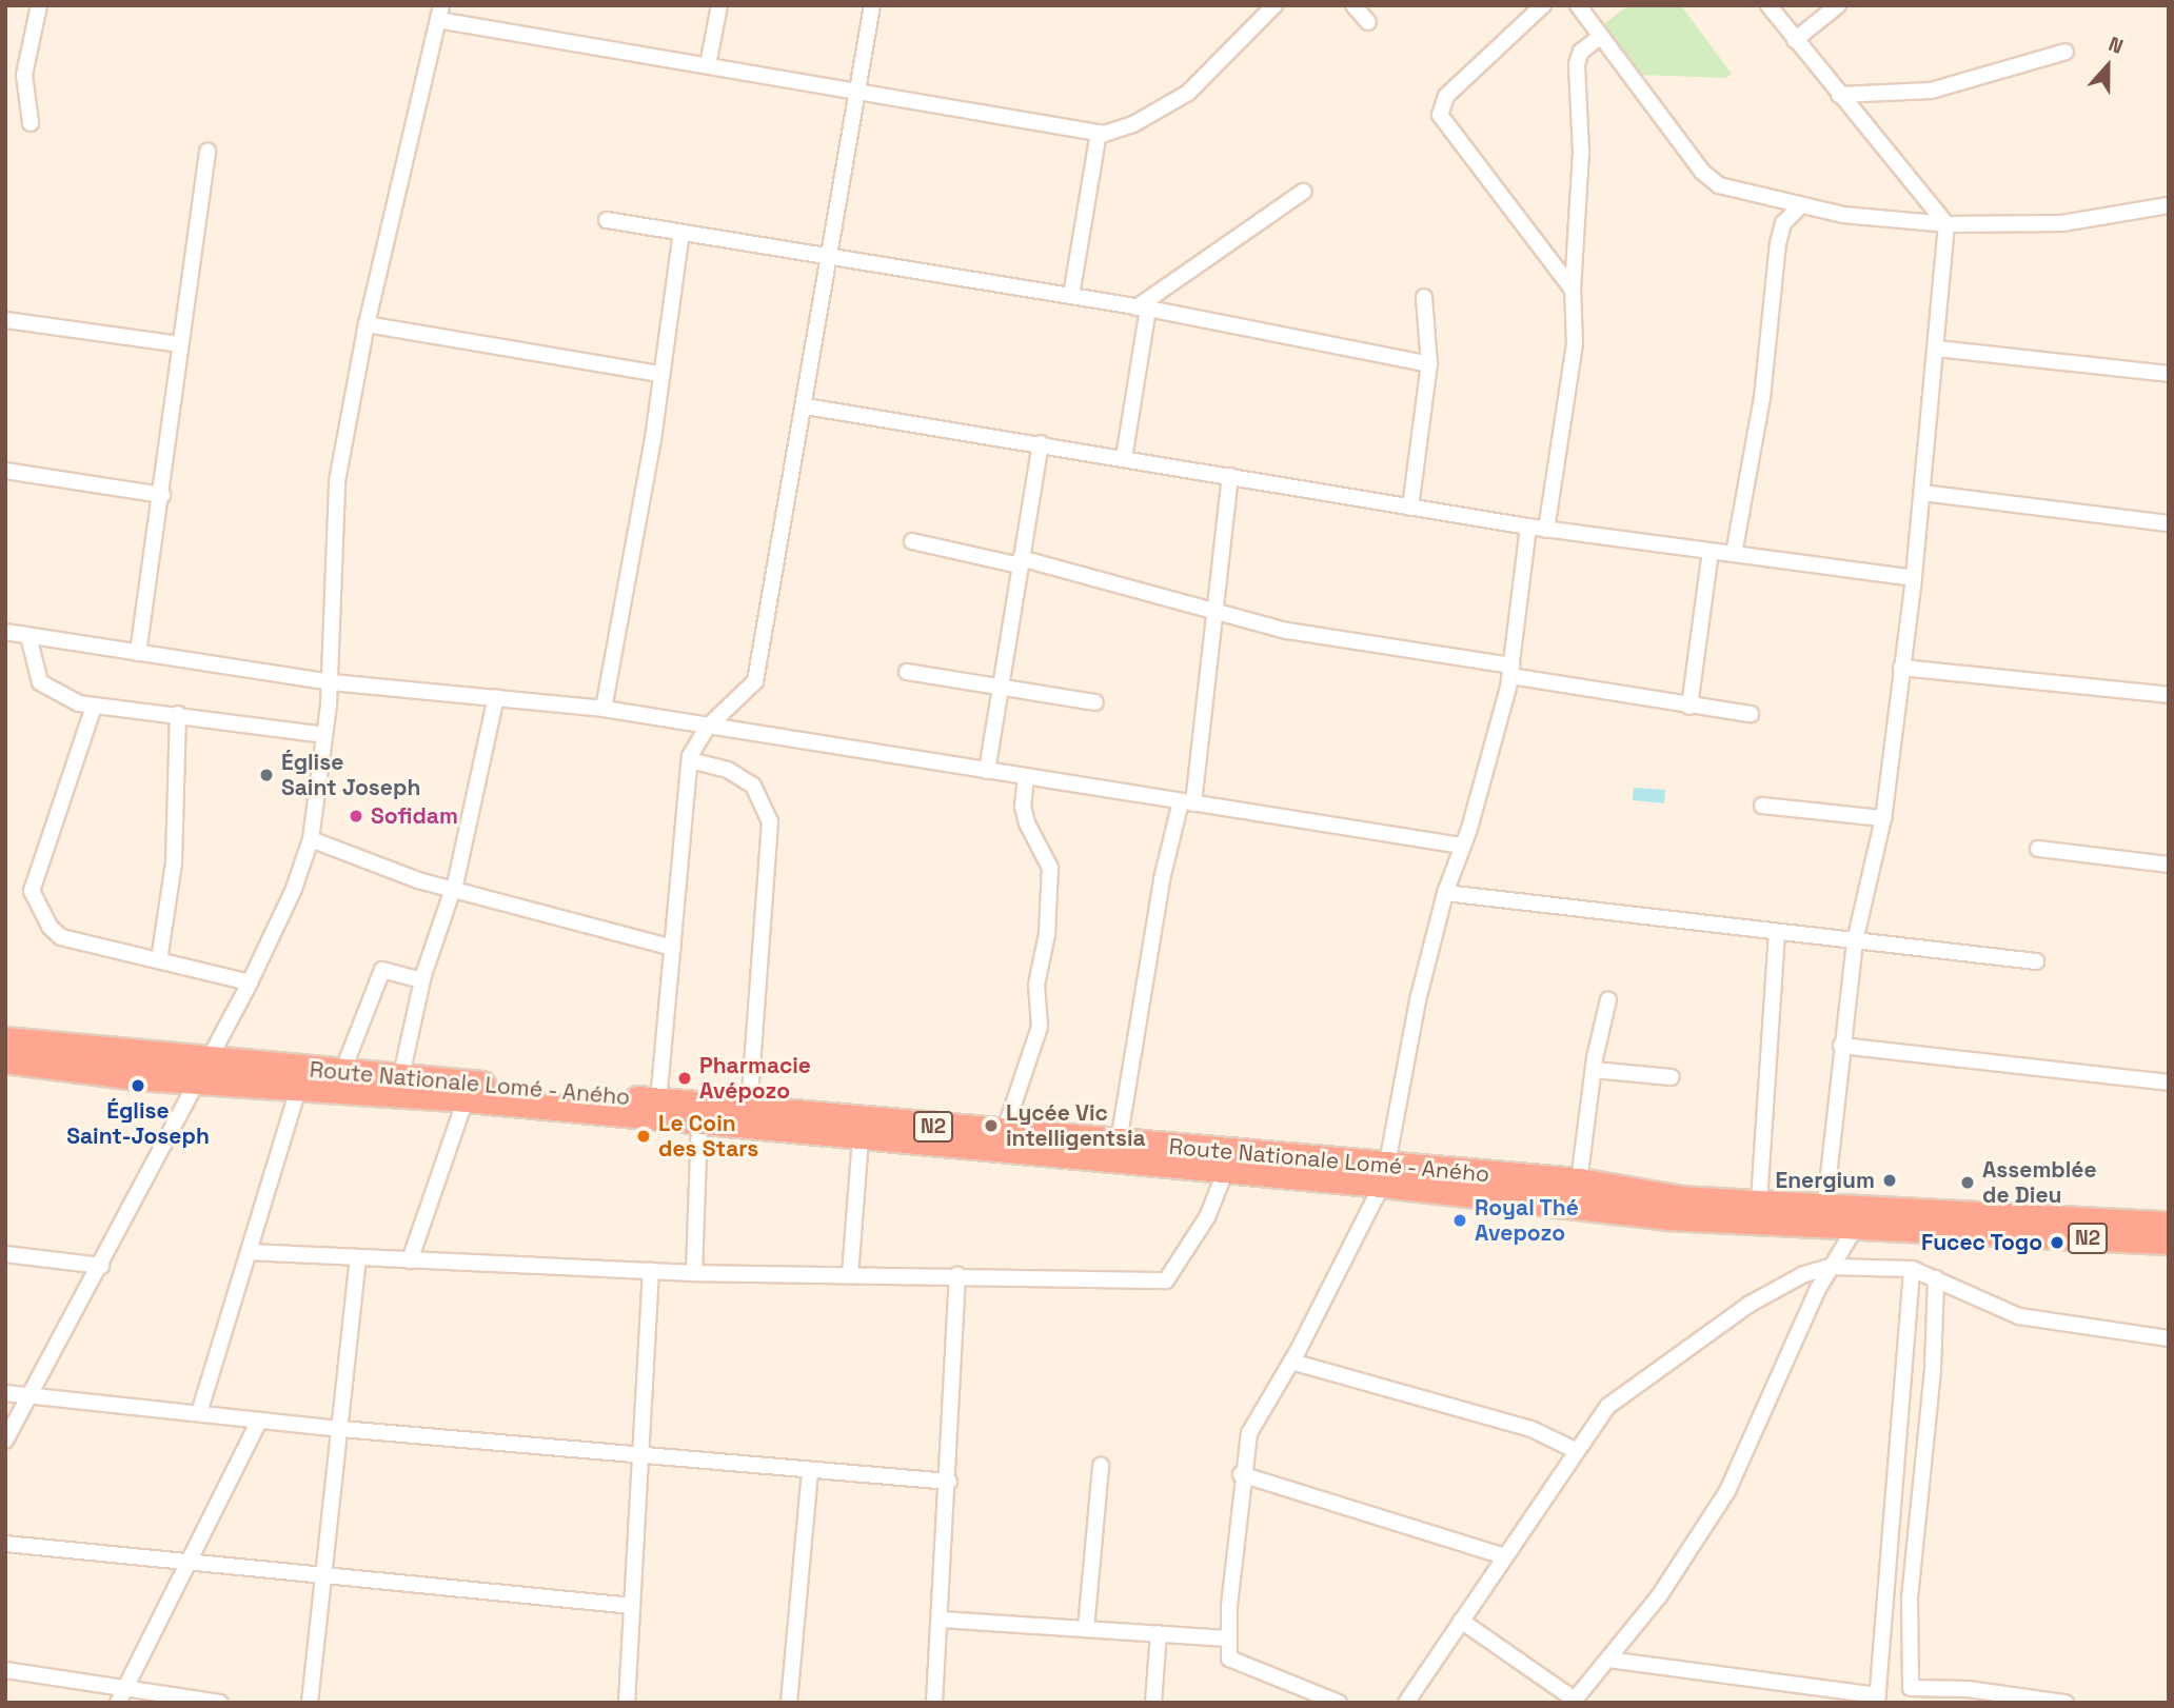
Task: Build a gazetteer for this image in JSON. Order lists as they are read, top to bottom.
{
  "streets": {
    "highway": ["Route Nationale Lomé - Aného", "N2"]
  },
  "crossings": [
    ["Route Nationale Lomé - Aného", "N2"]
  ],
  "places": [
    "Église Saint Joseph",
    "Sofidam",
    "Pharmacie Avépozo",
    "Église Saint-Joseph",
    "Lycée Vic intelligentsia",
    "Le Coin des Stars",
    "Energium",
    "Assemblée de Dieu",
    "Royal Thé Avepozo",
    "Fucec Togo"
  ],
  "north": "top"
}
